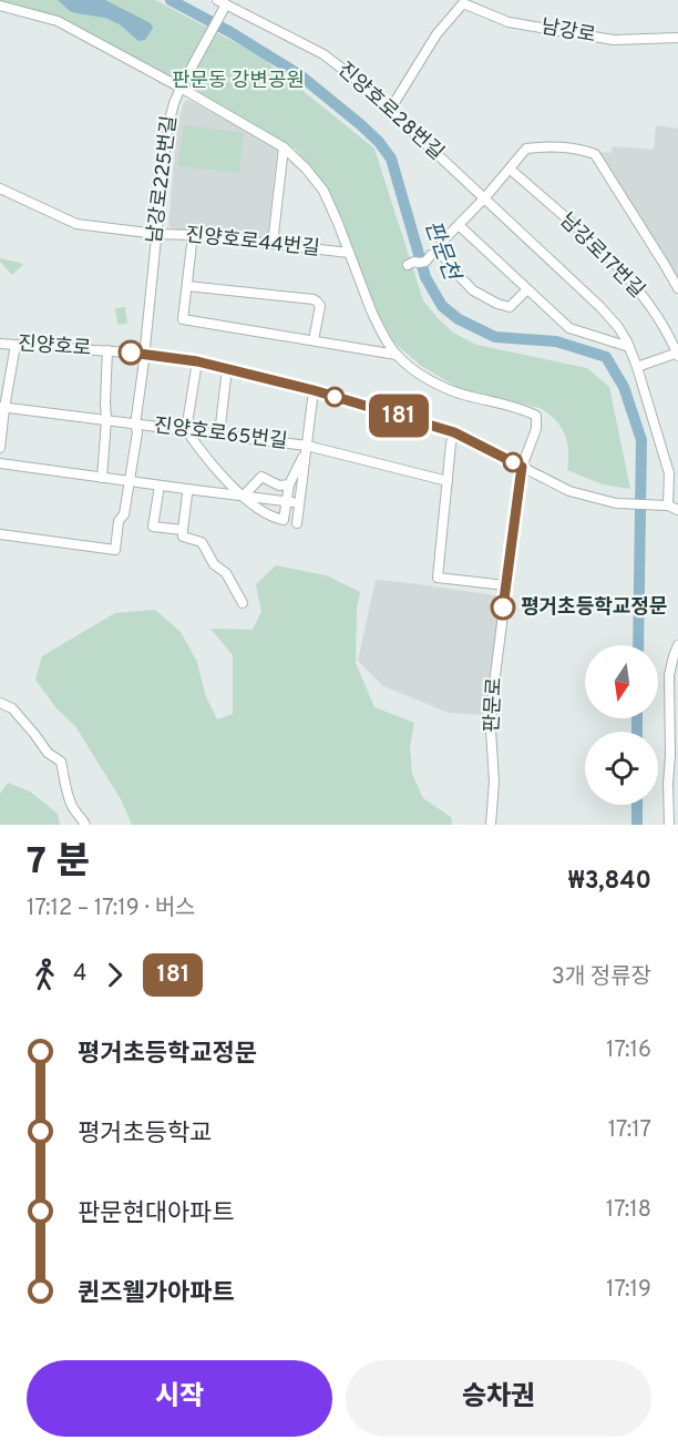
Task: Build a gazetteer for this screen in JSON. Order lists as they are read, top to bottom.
{
  "streets": {
    "street": [
      "남강로",
      "진양호로28번길",
      "남강로225번길",
      "진양호로44번길",
      "남강로17번길",
      "진양호로",
      "진양호로65번길",
      "판문로"
    ]
  },
  "crossings": [
    ["남강로", "진양호로28번길"],
    ["진양호로28번길", "진양호로"],
    ["남강로225번길", "진양호로44번길"],
    ["남강로225번길", "진양호로"],
    ["남강로225번길", "진양호로65번길"],
    ["진양호로44번길", "진양호로"],
    ["진양호로44번길", "판문로"],
    ["진양호로", "진양호로65번길"],
    ["진양호로", "판문로"]
  ],
  "water": ["판문천"],
  "parks": ["판문동 강변공원"],
  "places": ["평거초등학교정문"],
  "lines": ["bus line 181"],
  "north": "bottom",
  "page": {
    "on_map": "181",
    "heading": ["7 분", "17:12 – 17:19 · 버스", "₩3,840"],
    "legs": ["4", "181", "3개 정류장"],
    "list": [
      {
        "name": "평거초등학교정문",
        "value": "17:16"
      },
      {
        "name": "평거초등학교",
        "value": "17:17"
      },
      {
        "name": "판문현대아파트",
        "value": "17:18"
      },
      {
        "name": "퀸즈웰가아파트",
        "value": "17:19"
      }
    ],
    "buttons": ["시작", "승차권"]
  }
}
